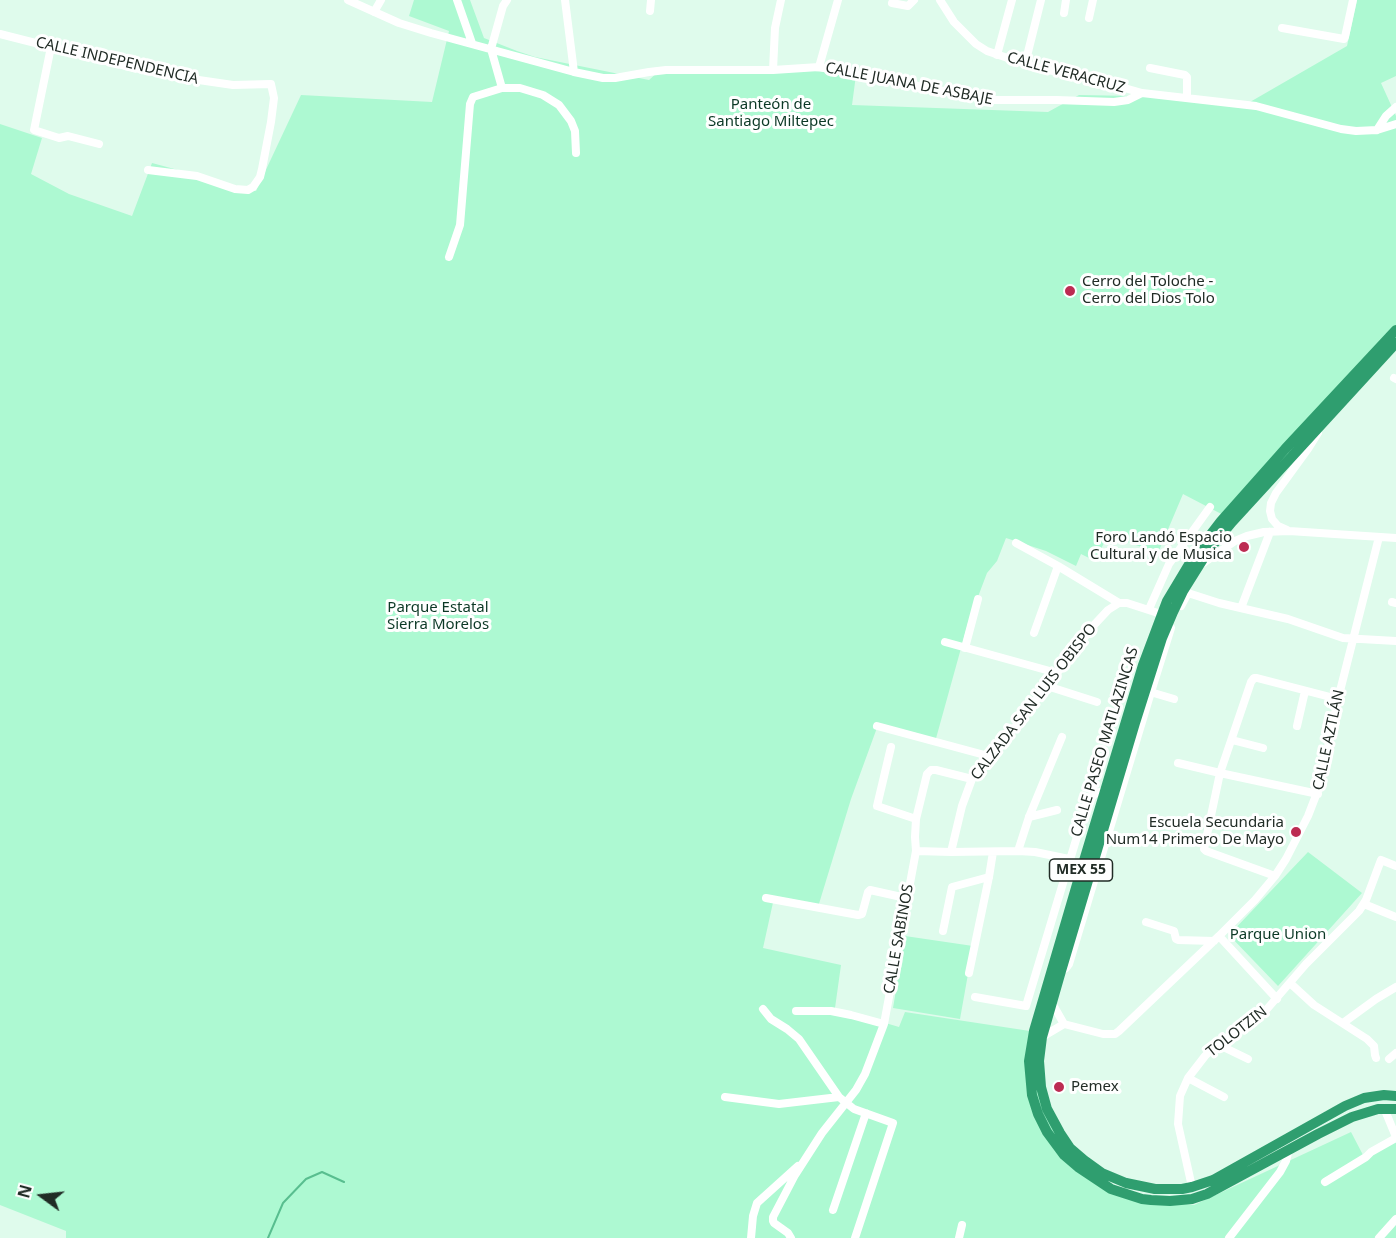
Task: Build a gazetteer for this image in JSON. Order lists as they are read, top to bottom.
{
  "streets": {
    "highway": ["CALLE PASEO MATLAZINCAS", "MEX 55"],
    "street": [
      "CALLE INDEPENDENCIA",
      "CALLE VERACRUZ",
      "CALLE JUANA DE ASBAJE",
      "CALZADA SAN LUIS OBISPO",
      "CALLE AZTLÁN",
      "CALLE SABINOS",
      "TOLOTZIN"
    ]
  },
  "crossings": [
    ["CALLE VERACRUZ", "CALLE JUANA DE ASBAJE"],
    ["CALZADA SAN LUIS OBISPO", "CALLE SABINOS"],
    ["CALLE PASEO MATLAZINCAS", "TOLOTZIN"]
  ],
  "parks": ["Panteón de Santiago Miltepec", "Parque Estatal Sierra Morelos", "Parque Union"],
  "places": [
    "Cerro del Toloche - Cerro del Dios Tolo",
    "Foro Landó Espacio Cultural y de Musica",
    "Escuela Secundaria Num14 Primero De Mayo",
    "Pemex"
  ],
  "north": "left"
}
